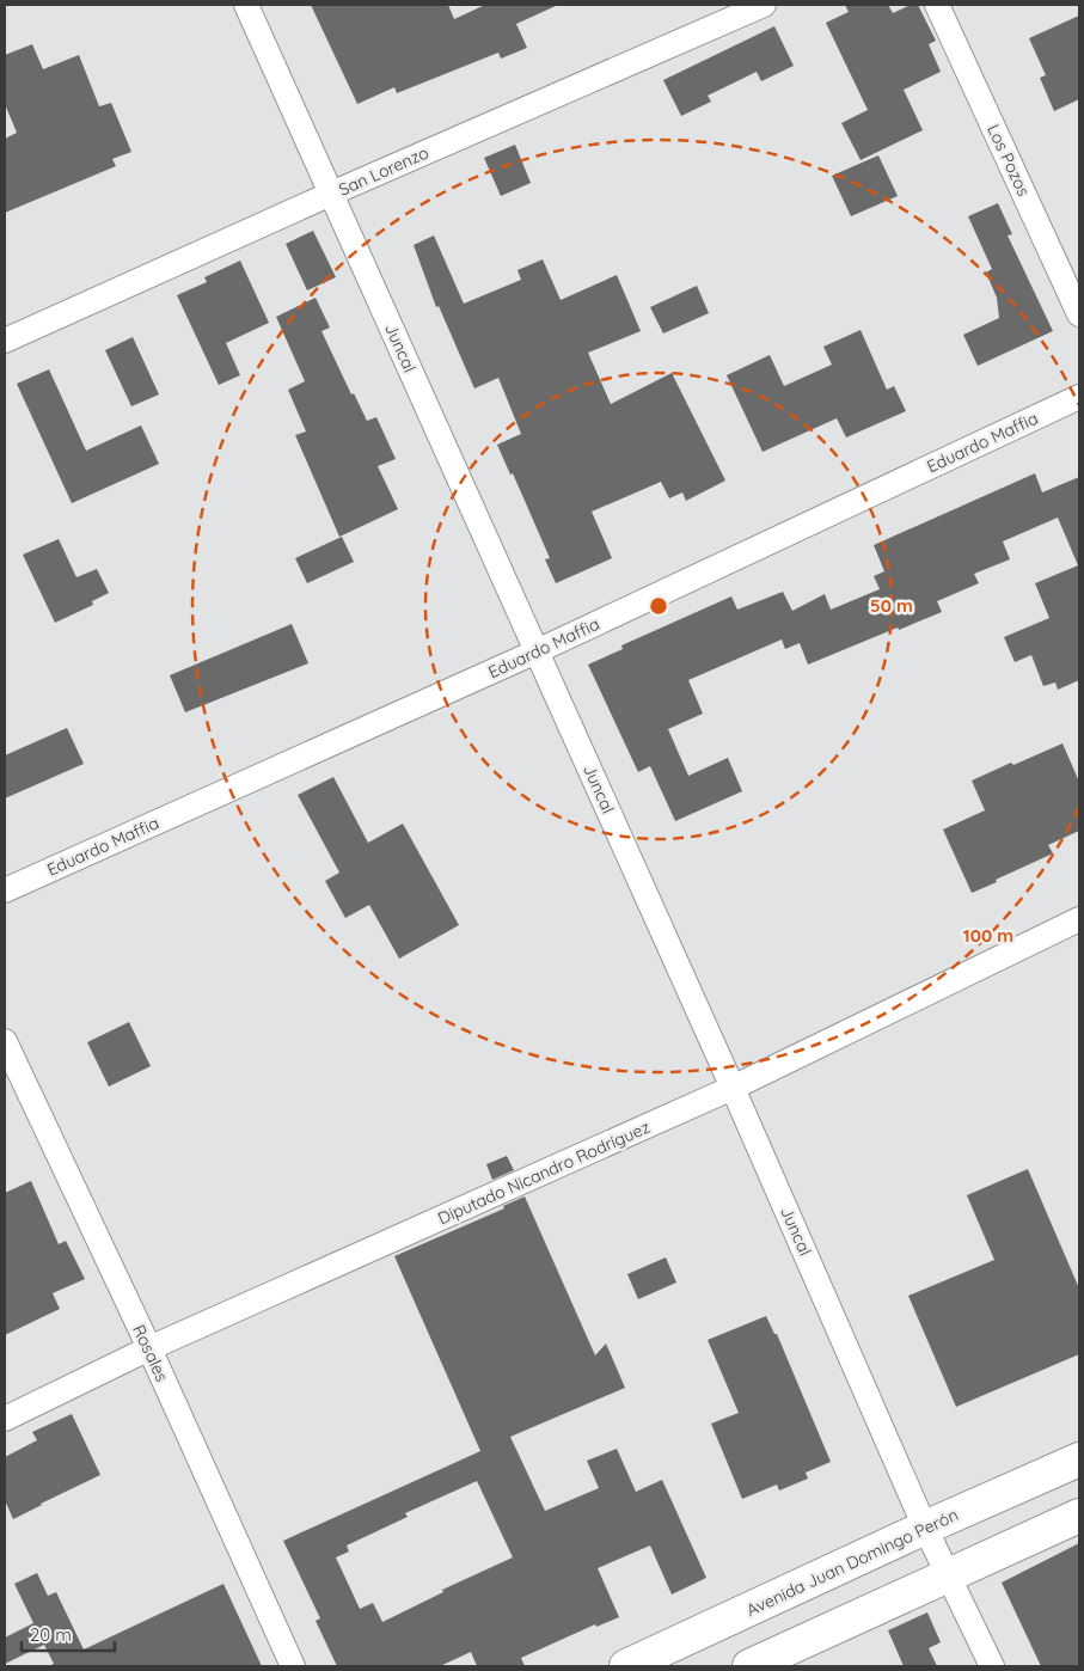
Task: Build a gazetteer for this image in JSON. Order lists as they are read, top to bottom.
{
  "streets": {
    "main road": ["Avenida Juan Domingo Perón"],
    "street": [
      "Los Pozos",
      "San Lorenzo",
      "Juncal",
      "Eduardo Maffia",
      "Diputado Nicandro Rodríguez",
      "Rosales"
    ]
  },
  "crossings": [
    ["San Lorenzo", "Juncal"],
    ["Juncal", "Eduardo Maffia"],
    ["Juncal", "Diputado Nicandro Rodríguez"],
    ["Juncal", "Avenida Juan Domingo Perón"],
    ["Diputado Nicandro Rodríguez", "Rosales"]
  ],
  "scale_bar": "20 m",
  "rings": ["50 m", "100 m"]
}
